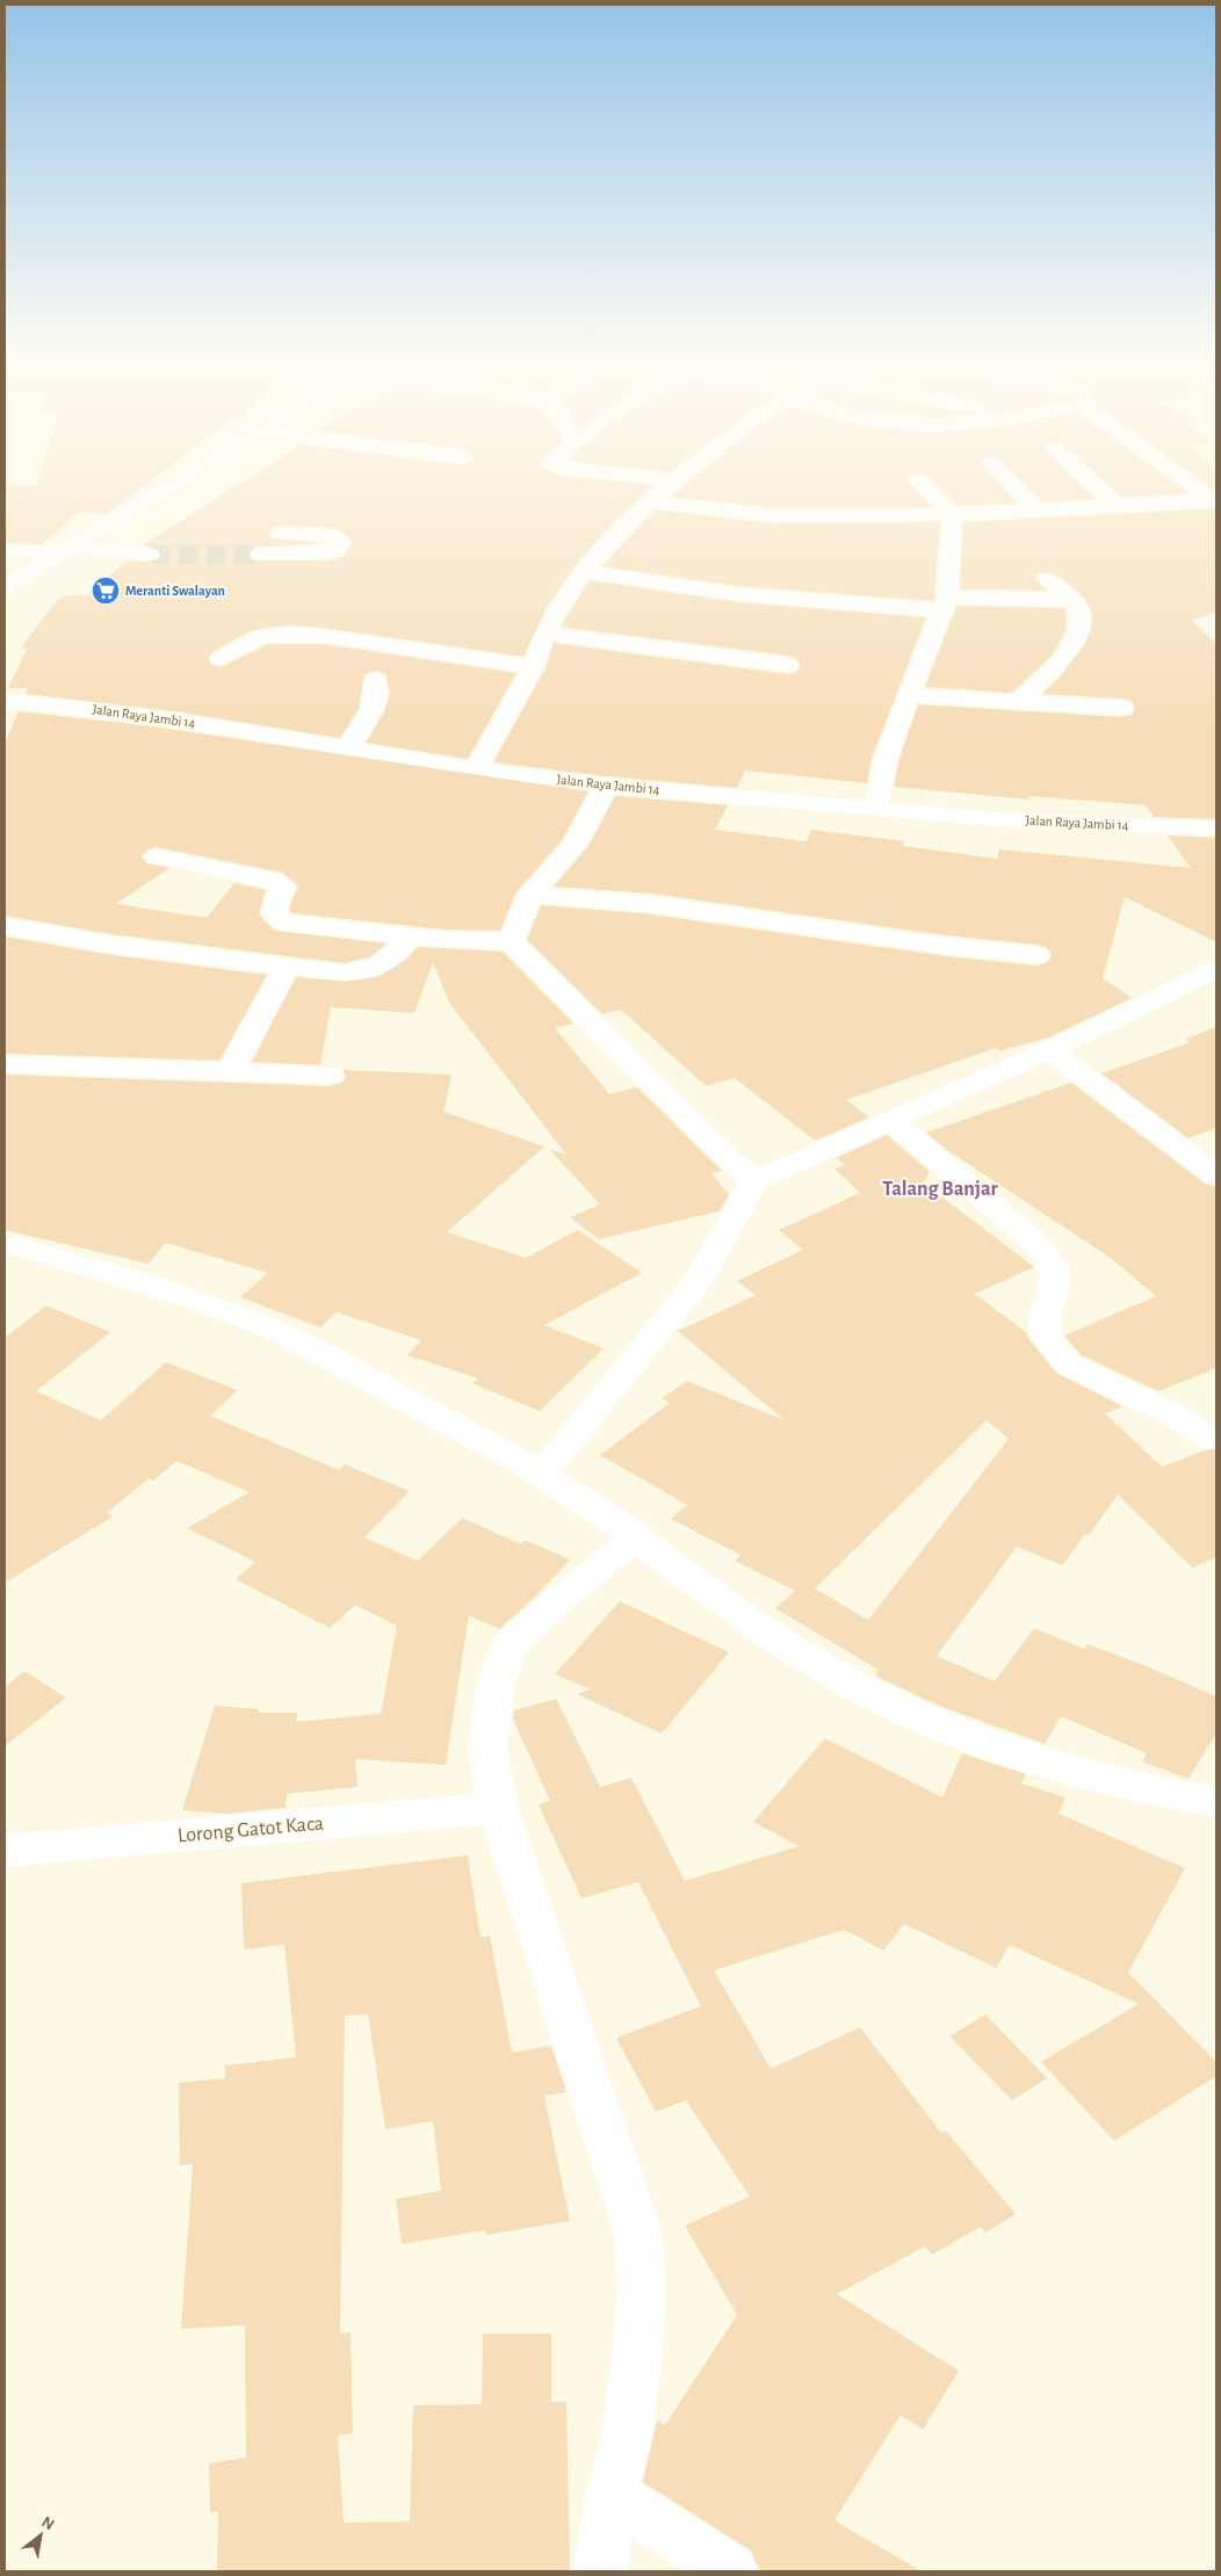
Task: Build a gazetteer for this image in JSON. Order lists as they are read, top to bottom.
{
  "streets": {
    "street": ["Jalan Raya Jambi 14", "Lorong Gatot Kaca"]
  },
  "districts": ["Talang Banjar"],
  "places": {
    "supermarket": ["Meranti Swalayan"]
  },
  "north": "top right"
}
